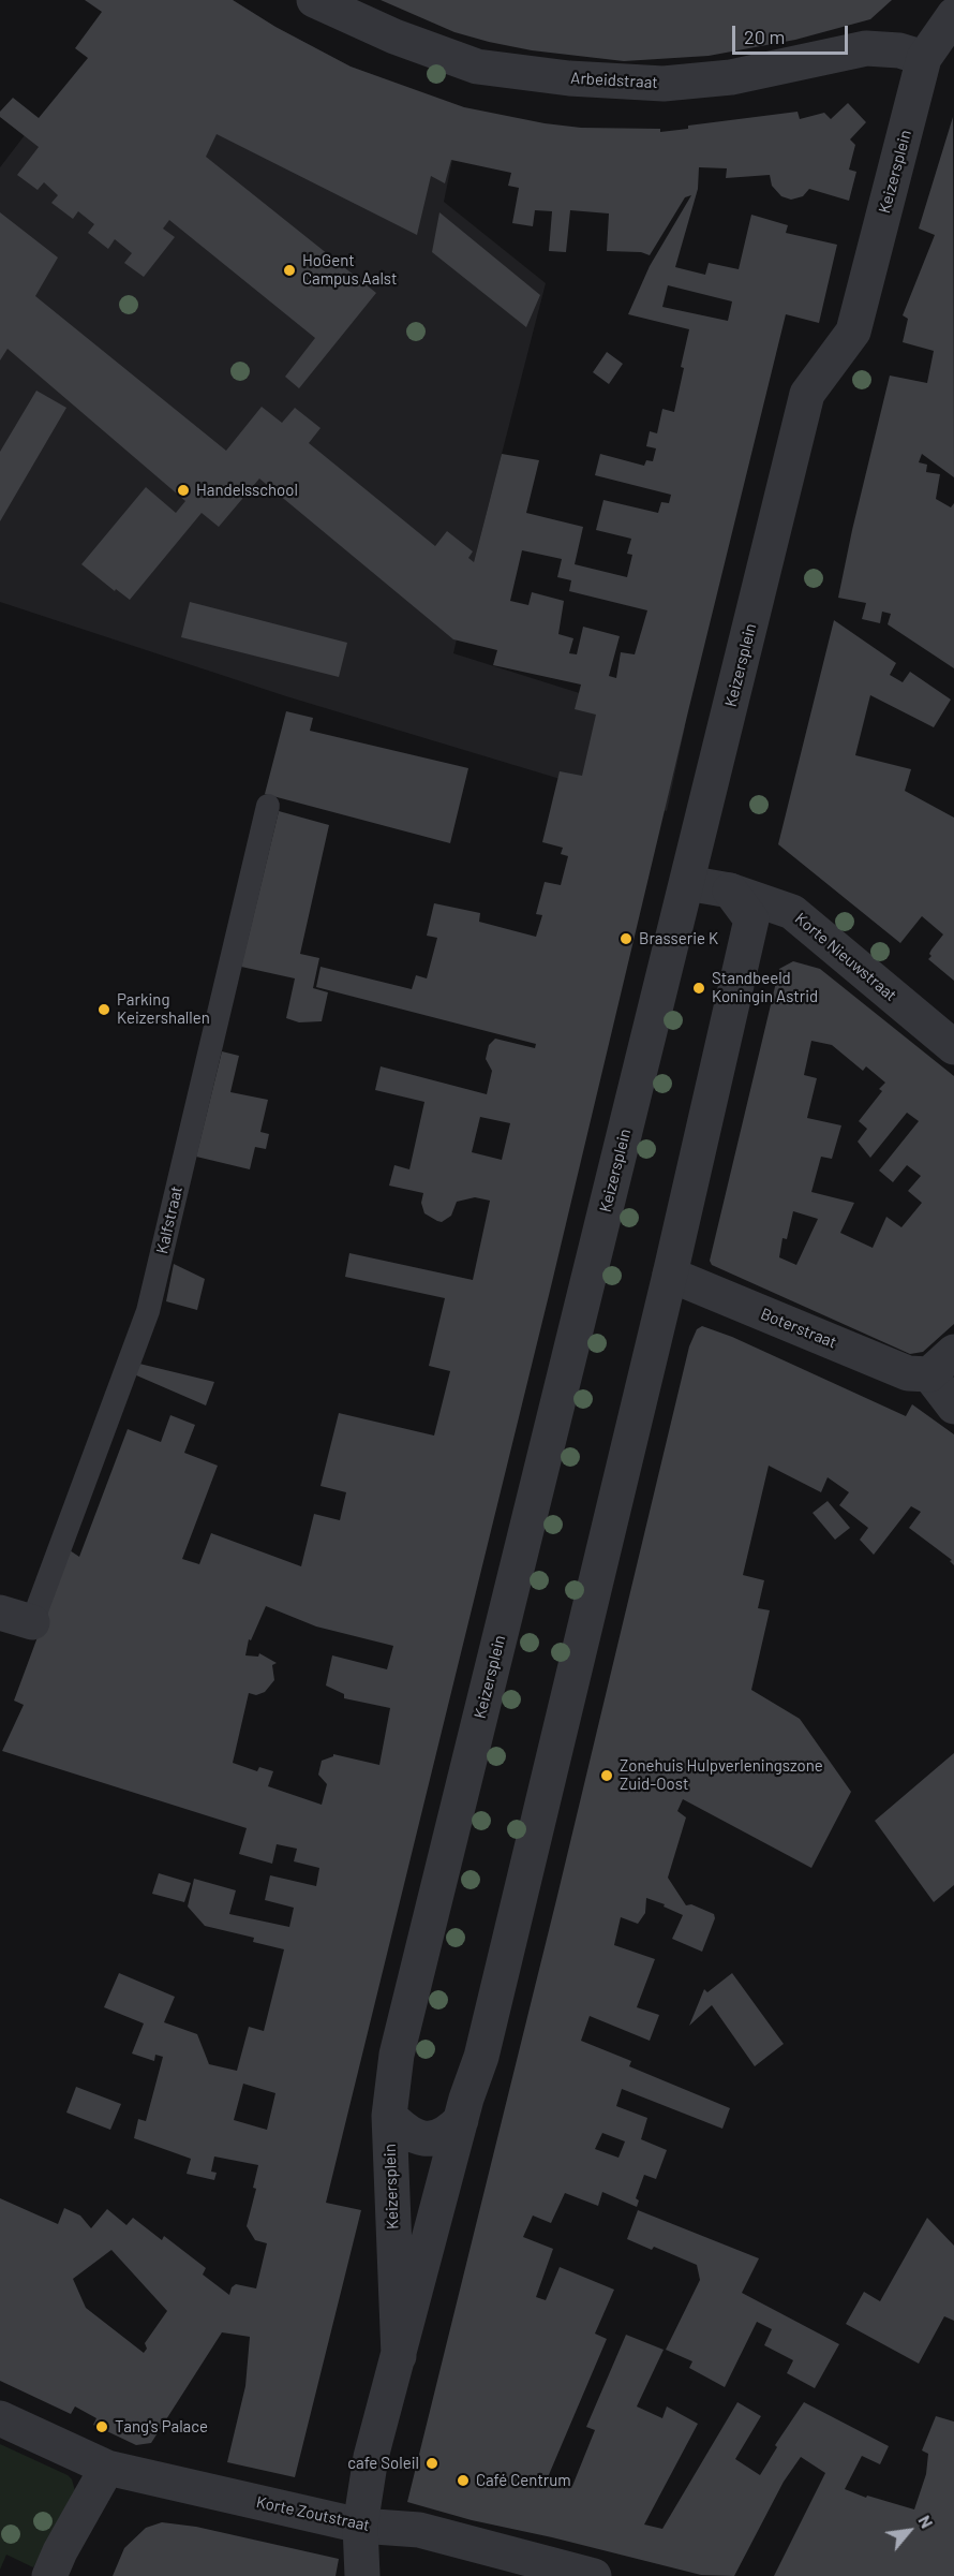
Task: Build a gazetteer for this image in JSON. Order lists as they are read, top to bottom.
{
  "streets": {
    "street": [
      "Arbeidstraat",
      "Keizersplein",
      "Korte Nieuwstraat",
      "Boterstraat",
      "Korte Zoutstraat"
    ],
    "lane": ["Kalfstraat"]
  },
  "crossings": [
    ["Arbeidstraat", "Keizersplein"],
    ["Keizersplein", "Korte Nieuwstraat"],
    ["Keizersplein", "Boterstraat"],
    ["Keizersplein", "Korte Zoutstraat"]
  ],
  "places": [
    "HoGent Campus Aalst",
    "Handelsschool",
    "Brasserie K",
    "Standbeeld Koningin Astrid",
    "Parking Keizershallen",
    "Zonehuis Hulpverleningszone Zuid-Oost",
    "Tang's Palace",
    "cafe Soleil",
    "Café Centrum"
  ],
  "scale_bar": "20 m",
  "north": "top right"
}
